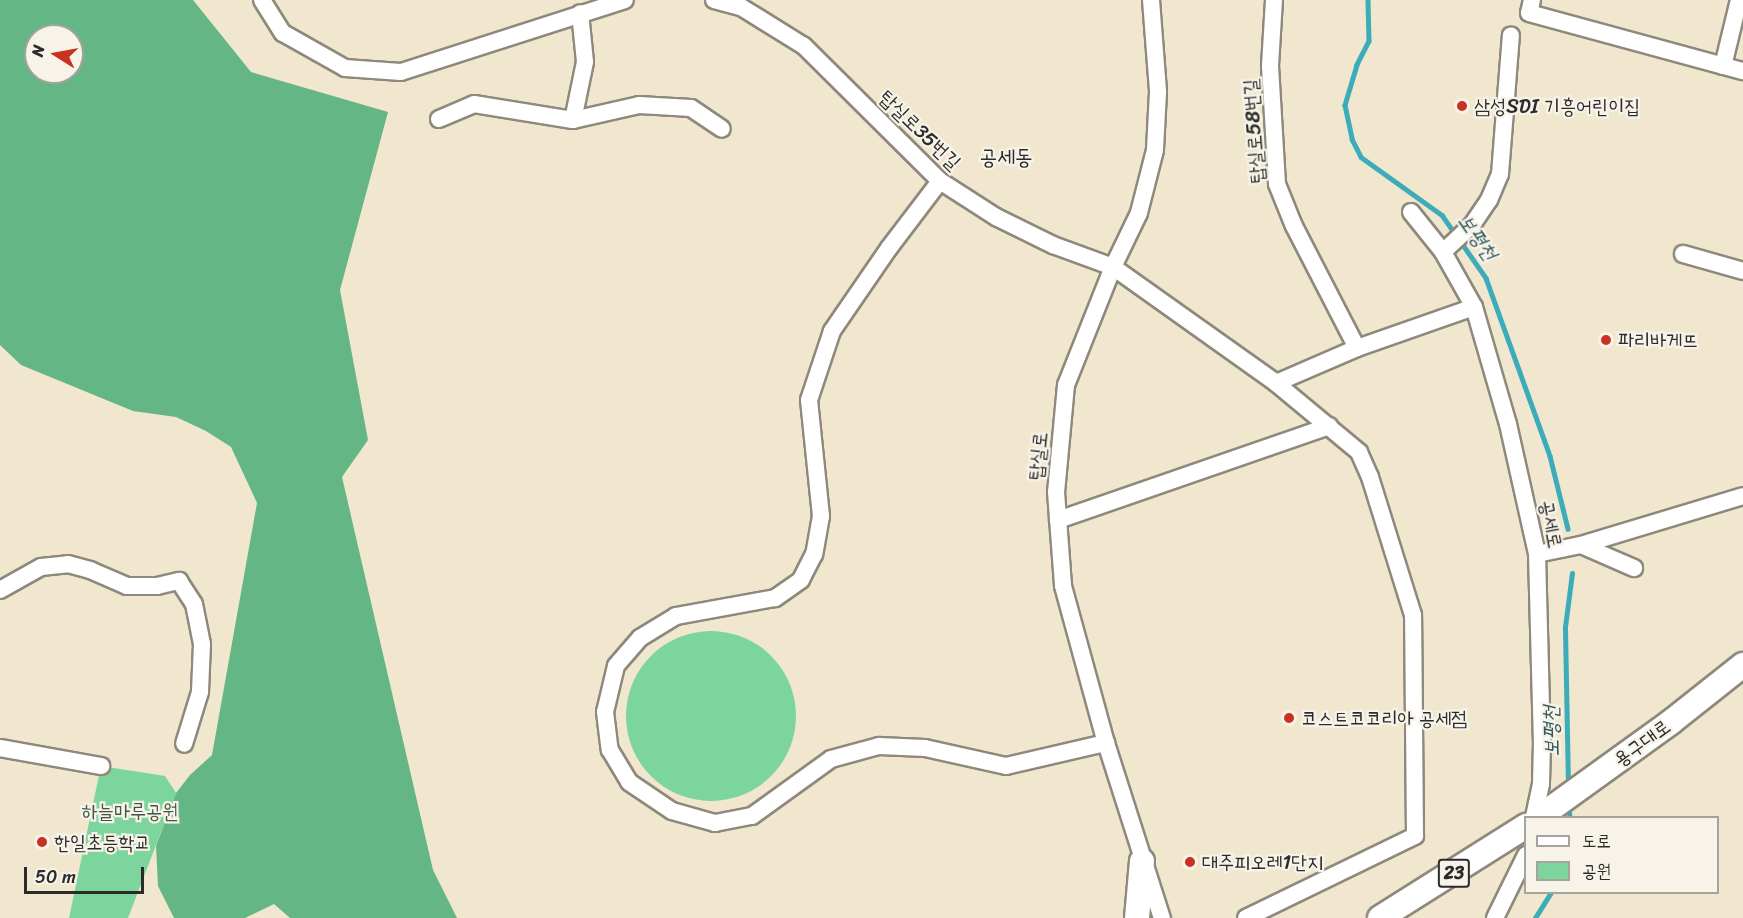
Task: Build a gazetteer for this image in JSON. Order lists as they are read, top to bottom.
{
  "streets": {
    "highway": ["용구대로", "23"],
    "street": [
      "탑실로35번길",
      "탑실로58번길",
      "탑실로",
      "공세로"
    ]
  },
  "crossings": [
    ["탑실로35번길", "탑실로"]
  ],
  "districts": ["공세동"],
  "water": ["보평천"],
  "parks": ["하늘마루공원"],
  "places": [
    "삼성SDI 기흥어린이집",
    "파리바게뜨",
    "코스트코코리아 공세점",
    "한일초등학교",
    "대주피오레1단지"
  ],
  "legend": ["도로", "공원"],
  "scale_bar": "50 m",
  "north": "left"
}
